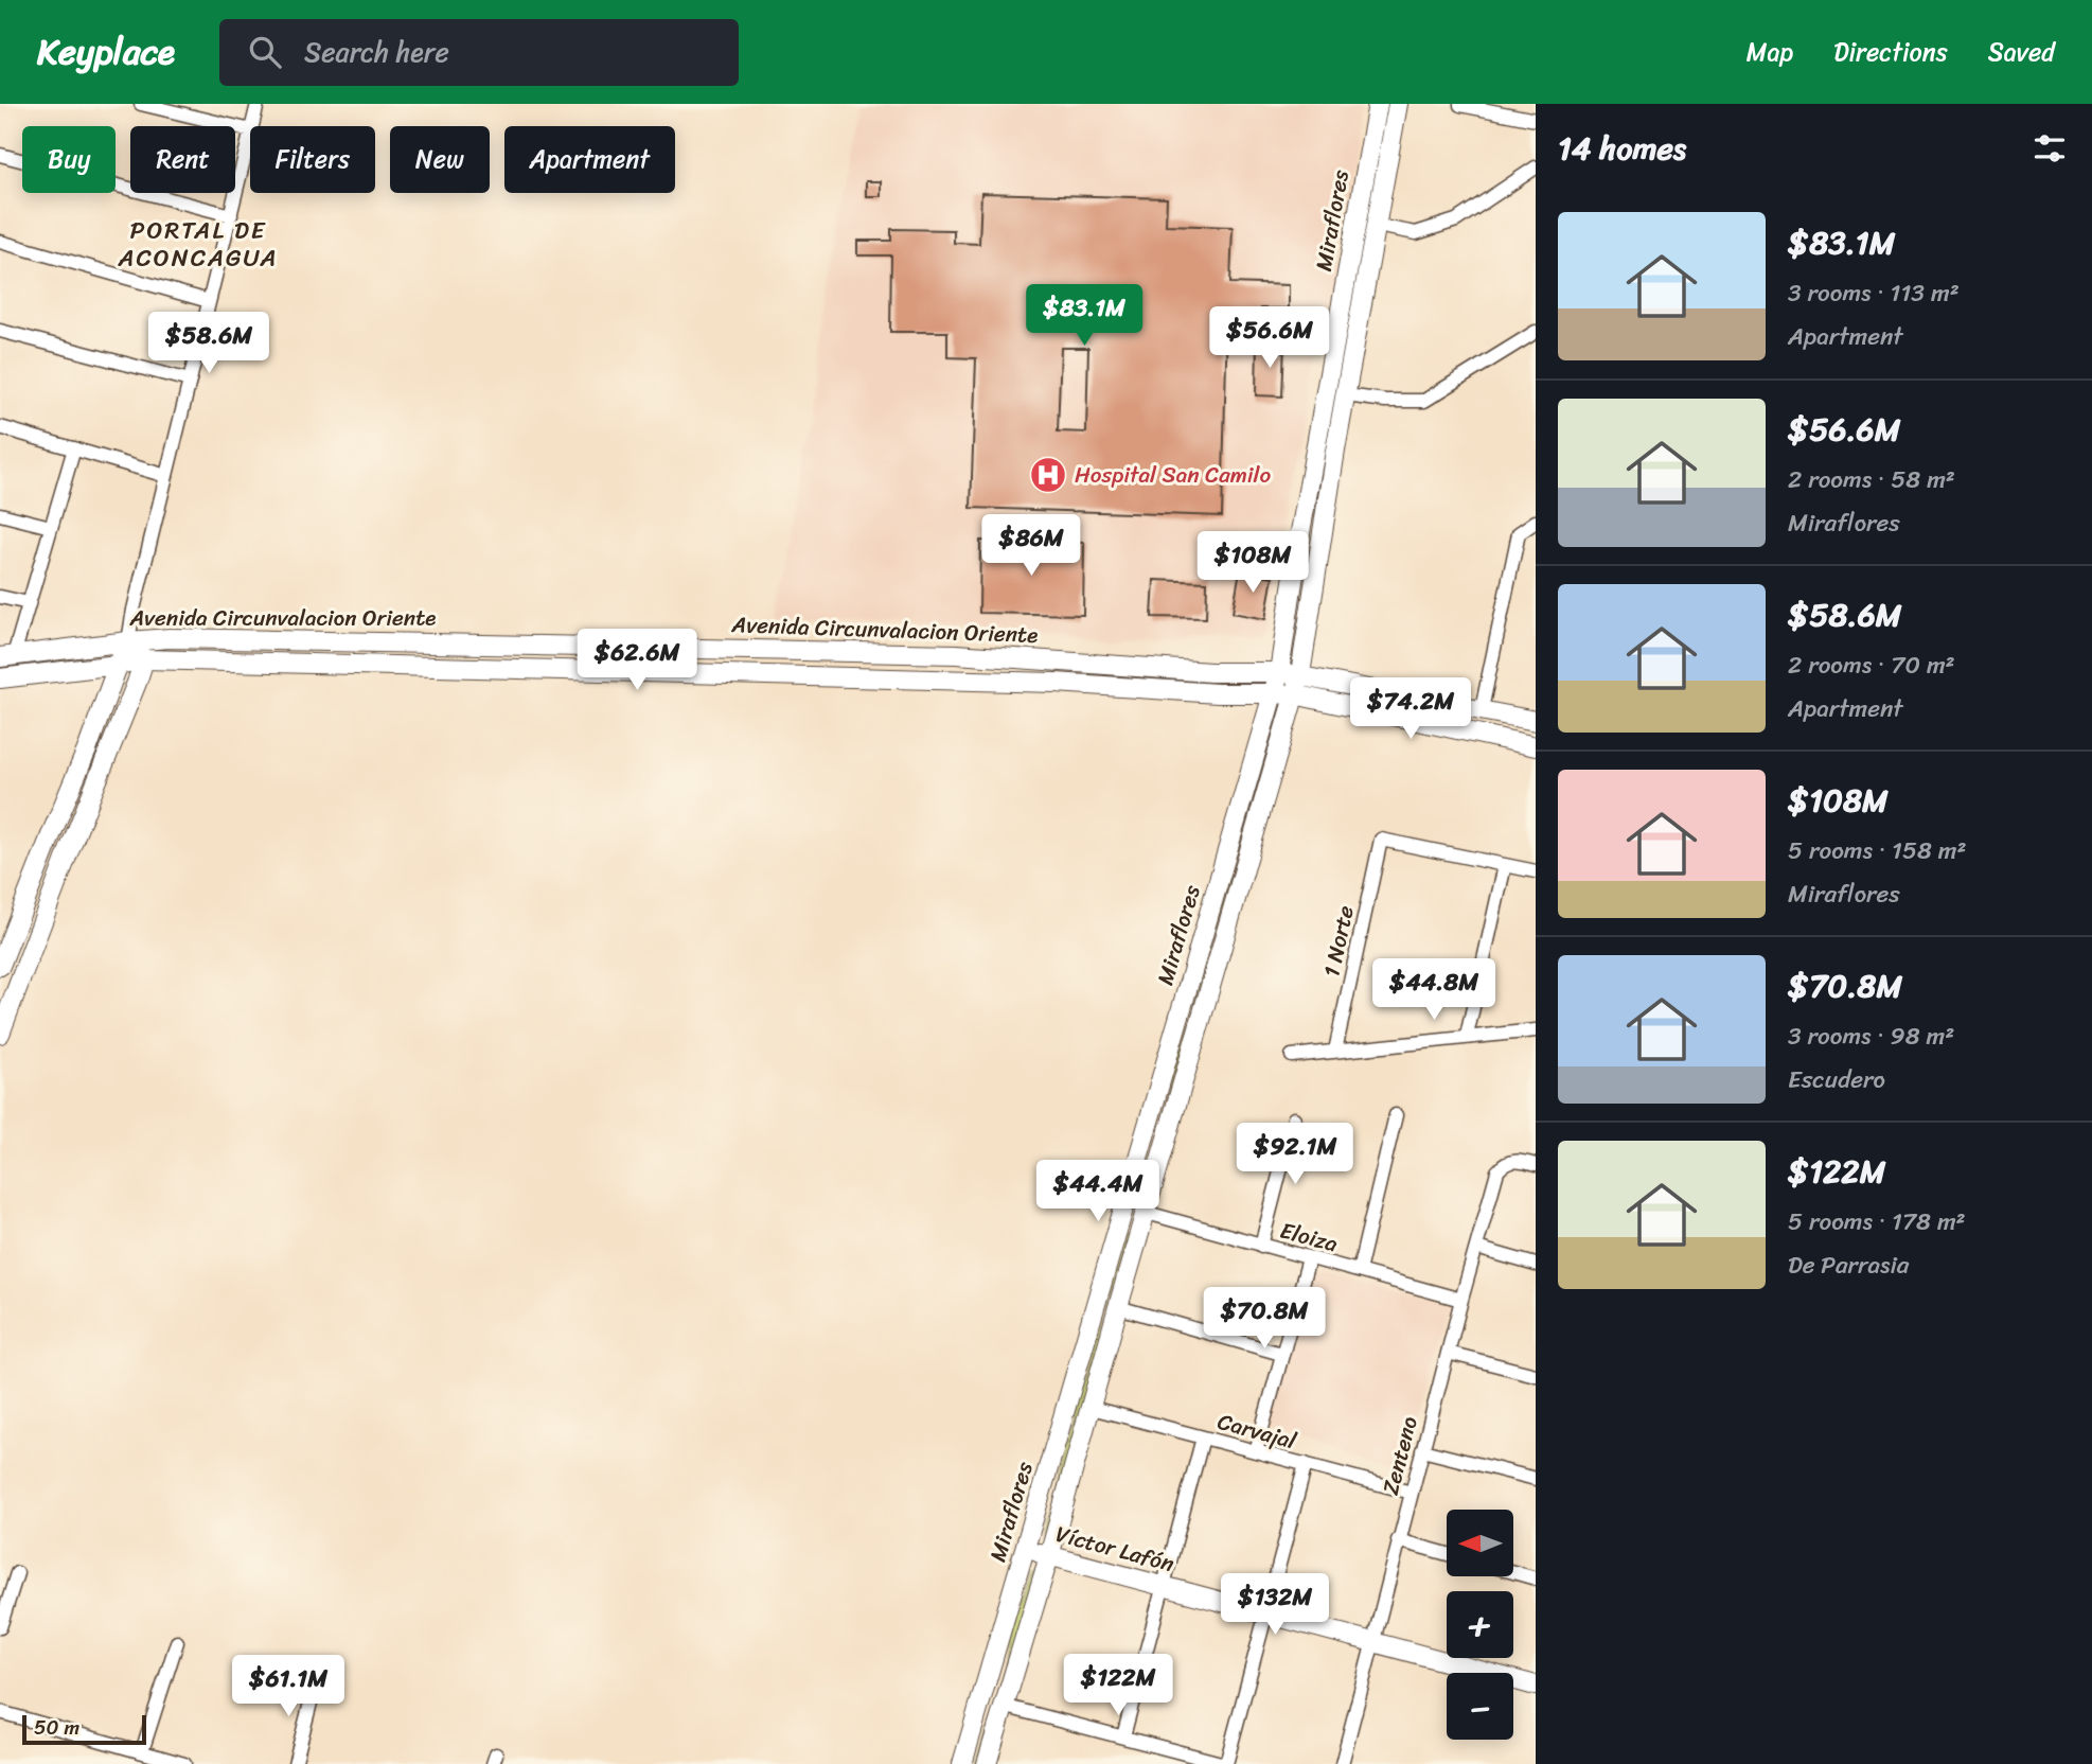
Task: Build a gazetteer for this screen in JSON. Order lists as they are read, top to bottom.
{
  "streets": {
    "street": [
      "Miraflores",
      "Avenida Circunvalacion Oriente",
      "1 Norte",
      "Eloiza",
      "Carvajal",
      "Zenteno",
      "Víctor Lafón"
    ]
  },
  "crossings": [
    ["Miraflores", "Avenida Circunvalacion Oriente"],
    ["Miraflores", "Eloiza"],
    ["Miraflores", "Carvajal"],
    ["Miraflores", "Víctor Lafón"],
    ["Eloiza", "Zenteno"],
    ["Carvajal", "Zenteno"],
    ["Zenteno", "Víctor Lafón"]
  ],
  "districts": ["PORTAL DE ACONCAGUA"],
  "places": {
    "hospital": ["Hospital San Camilo"]
  },
  "scale_bar": "50 m",
  "north": "left",
  "page": {
    "header": "Keyplace",
    "search": "Search here",
    "nav": ["Map", "Directions", "Saved"],
    "heading": "14 homes",
    "chip": [
      "Buy",
      "Rent",
      "Filters",
      "New",
      "Apartment"
    ],
    "list": [
      {
        "name": "$83.1M",
        "note": "3 rooms · 113 m² · Apartment"
      },
      {
        "name": "$56.6M",
        "note": "2 rooms · 58 m² · Miraflores"
      },
      {
        "name": "$58.6M",
        "note": "2 rooms · 70 m² · Apartment"
      },
      {
        "name": "$108M",
        "note": "5 rooms · 158 m² · Miraflores"
      },
      {
        "name": "$70.8M",
        "note": "3 rooms · 98 m² · Escudero"
      },
      {
        "name": "$122M",
        "note": "5 rooms · 178 m² · De Parrasia"
      }
    ],
    "price": [
      "$83.1M",
      "$56.6M",
      "$58.6M",
      "$86M",
      "$108M",
      "$62.6M",
      "$74.2M",
      "$44.8M",
      "$92.1M",
      "$44.4M",
      "$70.8M",
      "$132M",
      "$122M",
      "$61.1M"
    ],
    "map_buttons": ["+", "−"],
    "scale": "50 m"
  }
}
